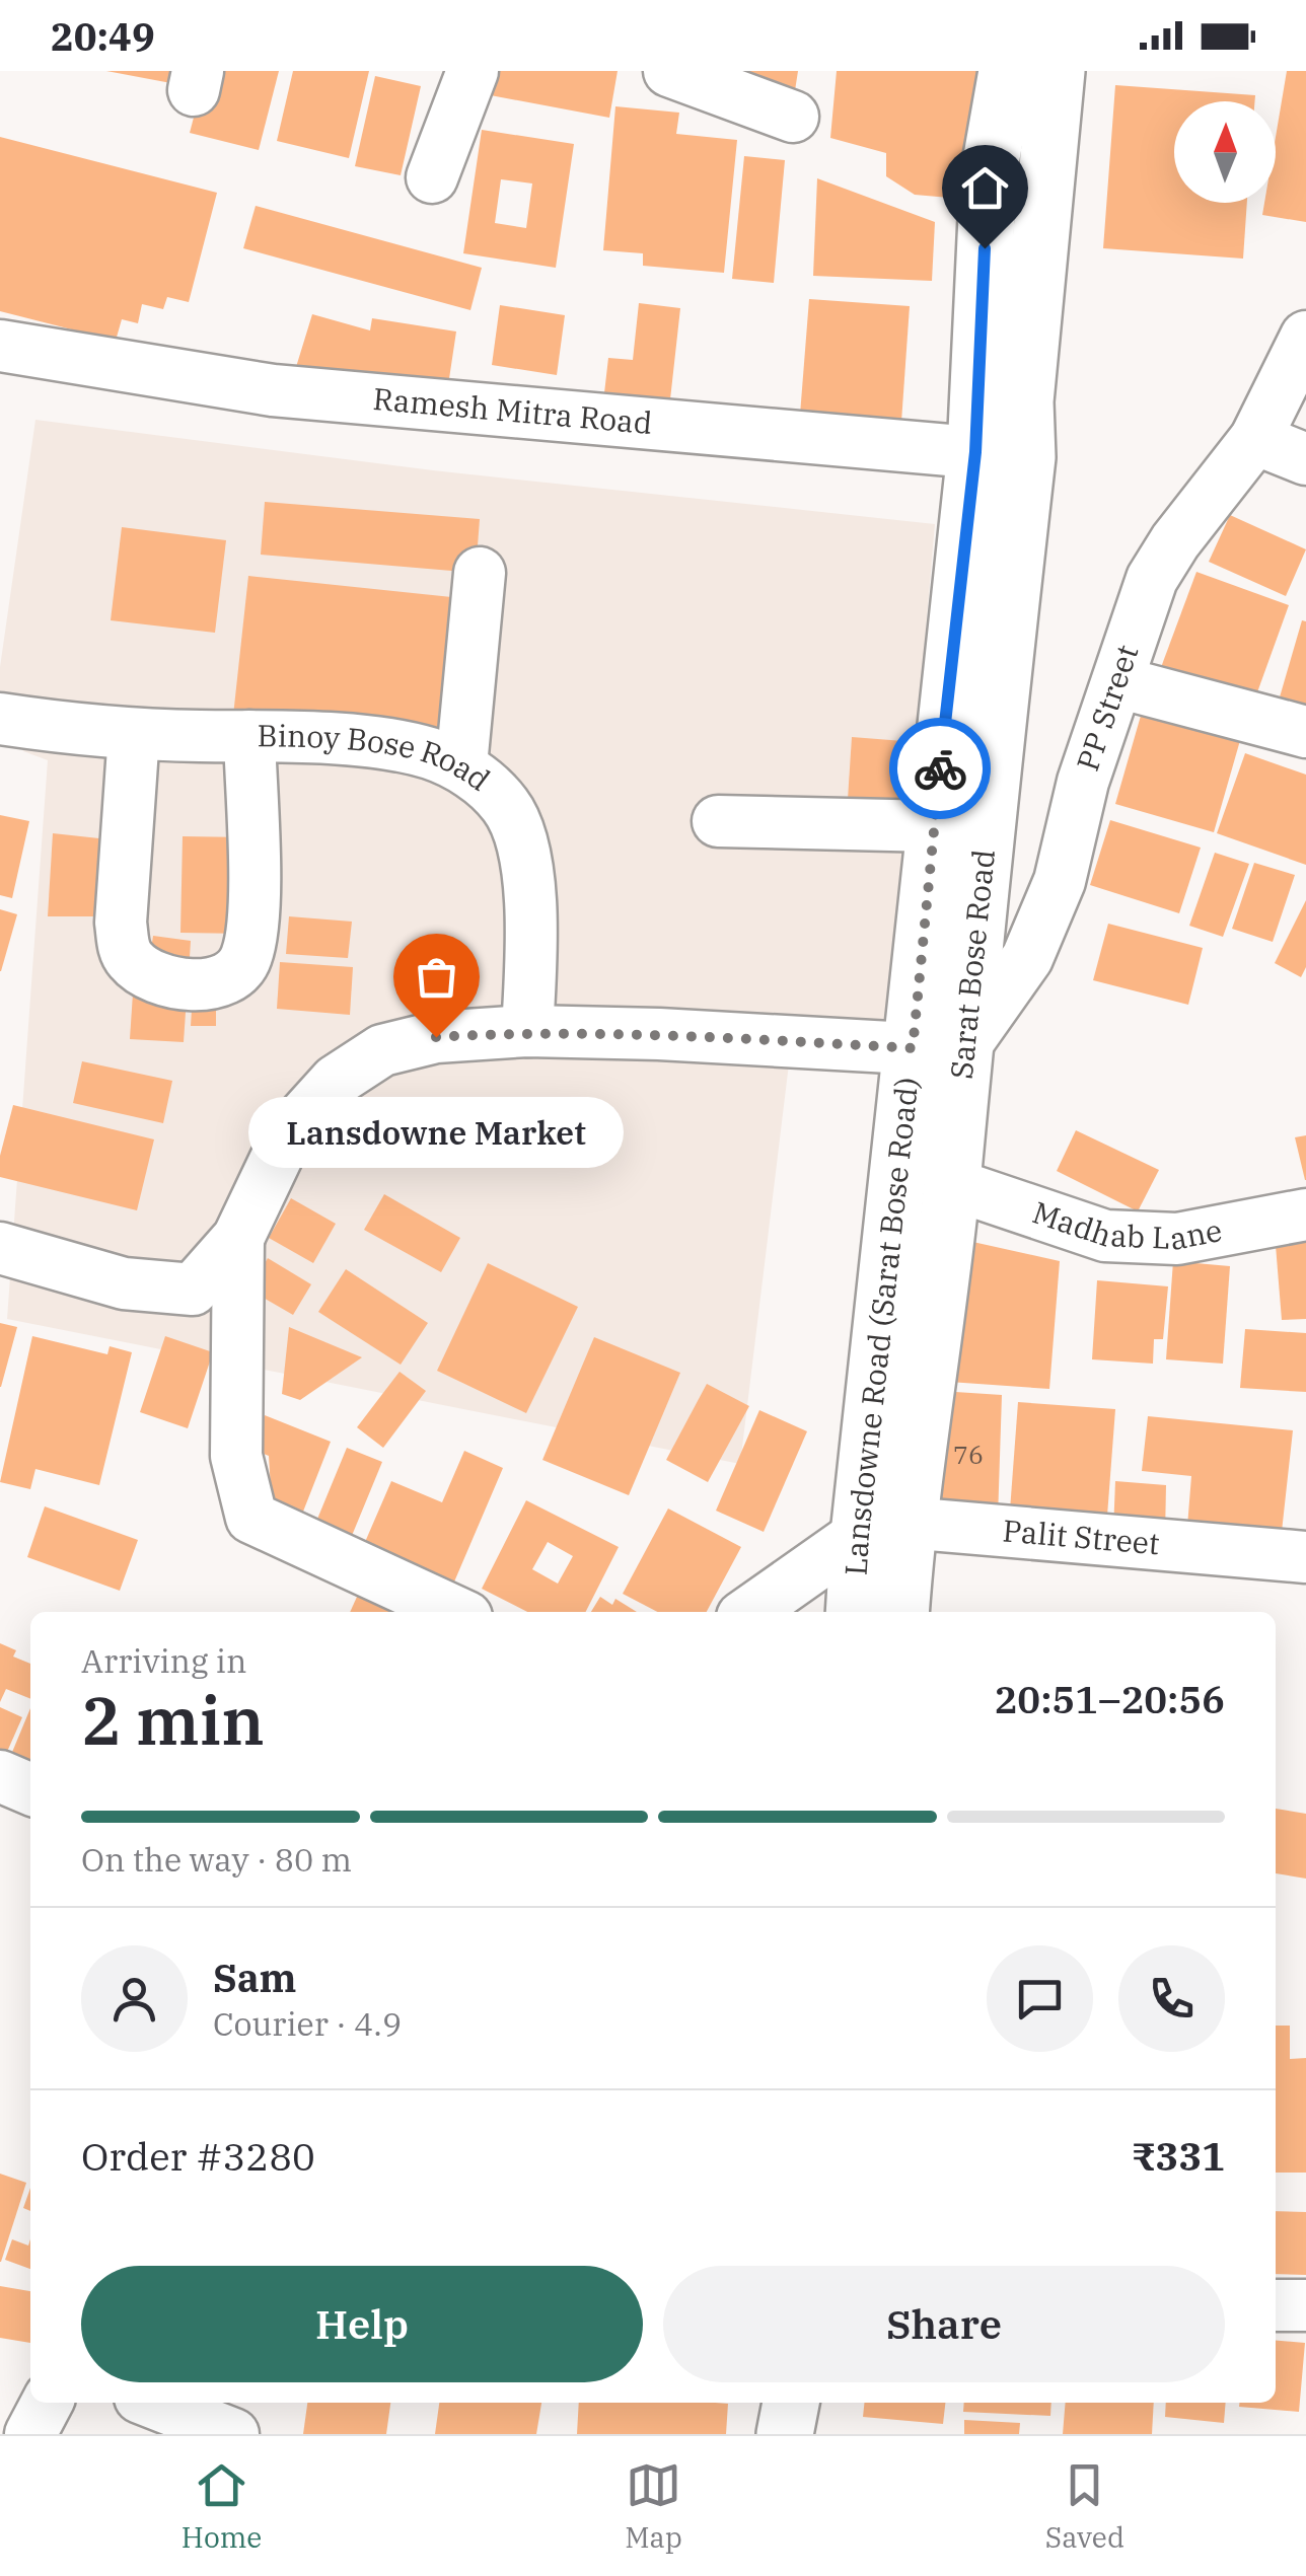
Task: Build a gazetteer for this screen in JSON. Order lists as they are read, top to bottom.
{
  "streets": {
    "main road": ["Sarat Bose Road", "Lansdowne Road (Sarat Bose Road)"],
    "street": [
      "Ramesh Mitra Road",
      "PP Street",
      "Binoy Bose Road",
      "Madhab Lane",
      "Palit Street"
    ]
  },
  "crossings": [
    ["Ramesh Mitra Road", "Sarat Bose Road"],
    ["Ramesh Mitra Road", "Lansdowne Road (Sarat Bose Road)"],
    ["PP Street", "Sarat Bose Road"],
    ["PP Street", "Lansdowne Road (Sarat Bose Road)"],
    ["Sarat Bose Road", "Madhab Lane"],
    ["Sarat Bose Road", "Lansdowne Road (Sarat Bose Road)"],
    ["Sarat Bose Road", "Palit Street"],
    ["Lansdowne Road (Sarat Bose Road)", "Palit Street"]
  ],
  "places": ["Lansdowne Market"],
  "house_numbers": ["76"],
  "north": "top",
  "page": {
    "status": "20:49",
    "bubble": "Lansdowne Market",
    "heading": ["2 min", "Arriving in", "20:51–20:56"],
    "panel": [
      "Sam",
      "Courier · 4.9",
      "Order #3280",
      "₹331"
    ],
    "bar": "On the way · 80 m",
    "buttons": ["Help", "Share"],
    "tabs": ["Home", "Map", "Saved"]
  }
}
